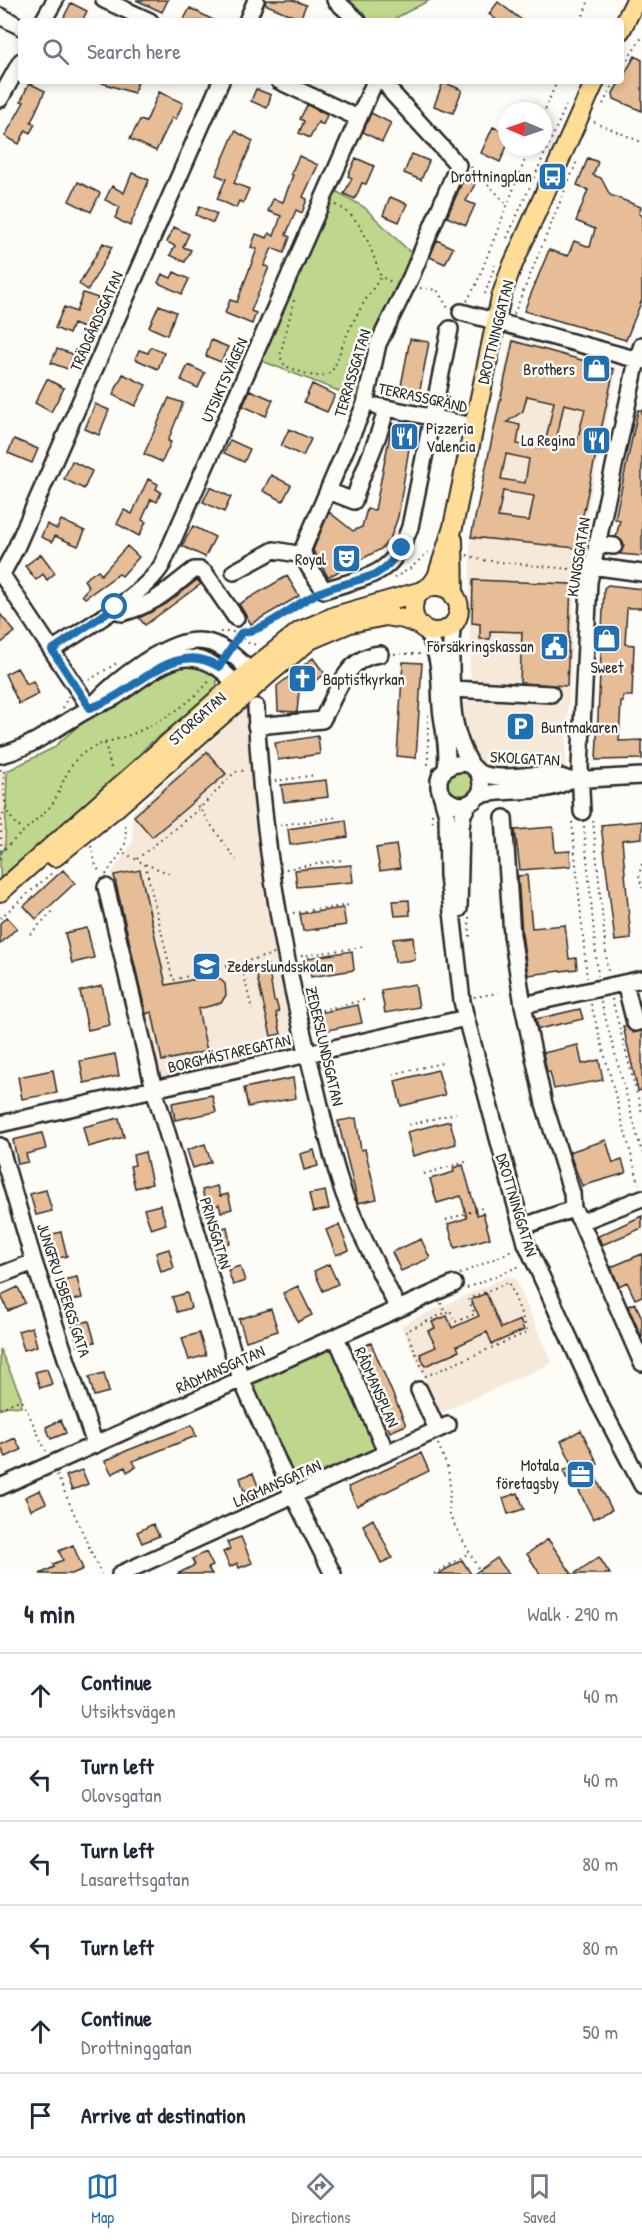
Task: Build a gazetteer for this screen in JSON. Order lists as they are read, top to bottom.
{
  "streets": {
    "main road": ["DROTTNINGGATAN", "STORGATAN"],
    "street": [
      "TRÄDGÅRDSGATAN",
      "TERRASSGATAN",
      "UTSIKTSVÄGEN",
      "TERRASSGRÄND",
      "KUNGSGATAN",
      "SKOLGATAN",
      "ZEDERSLUNDSGATAN",
      "BORGMÄSTAREGATAN",
      "PRINSGATAN",
      "JUNGFRU ISBERGS GATA",
      "RÅDMANSGATAN",
      "RÅDMANSPLAN",
      "LAGMANSGATAN"
    ]
  },
  "crossings": [
    ["DROTTNINGGATAN", "TERRASSGRÄND"],
    ["DROTTNINGGATAN", "STORGATAN"],
    ["DROTTNINGGATAN", "SKOLGATAN"],
    ["DROTTNINGGATAN", "BORGMÄSTAREGATAN"],
    ["TERRASSGATAN", "TERRASSGRÄND"],
    ["KUNGSGATAN", "SKOLGATAN"],
    ["STORGATAN", "ZEDERSLUNDSGATAN"],
    ["ZEDERSLUNDSGATAN", "BORGMÄSTAREGATAN"],
    ["ZEDERSLUNDSGATAN", "RÅDMANSGATAN"],
    ["BORGMÄSTAREGATAN", "PRINSGATAN"],
    ["PRINSGATAN", "RÅDMANSGATAN"],
    ["PRINSGATAN", "LAGMANSGATAN"],
    ["JUNGFRU ISBERGS GATA", "RÅDMANSGATAN"],
    ["RÅDMANSGATAN", "RÅDMANSPLAN"],
    ["RÅDMANSPLAN", "LAGMANSGATAN"]
  ],
  "places": {
    "bus stop": ["Drottningplan"],
    "shop": ["Brothers", "Sweet"],
    "restaurant": ["Pizzeria Valencia", "La Regina"],
    "theatre": ["Royal"],
    "public building": ["Försäkringskassan"],
    "church": ["Baptistkyrkan"],
    "parking": ["Buntmakaren"],
    "school or university": ["Zederslundsskolan"],
    "office": ["Motala företagsby"]
  },
  "north": "left",
  "page": {
    "search": "Search here",
    "heading": ["4 min", "Walk · 290 m"],
    "list": [
      ["Continue", "Utsiktsvägen", "40 m"],
      ["Turn left", "Olovsgatan", "40 m"],
      ["Turn left", "Lasarettsgatan", "80 m"],
      ["Turn left", "80 m"],
      ["Continue", "Drottninggatan", "50 m"],
      "Arrive at destination"
    ],
    "nav": ["Map", "Directions", "Saved"]
  }
}
